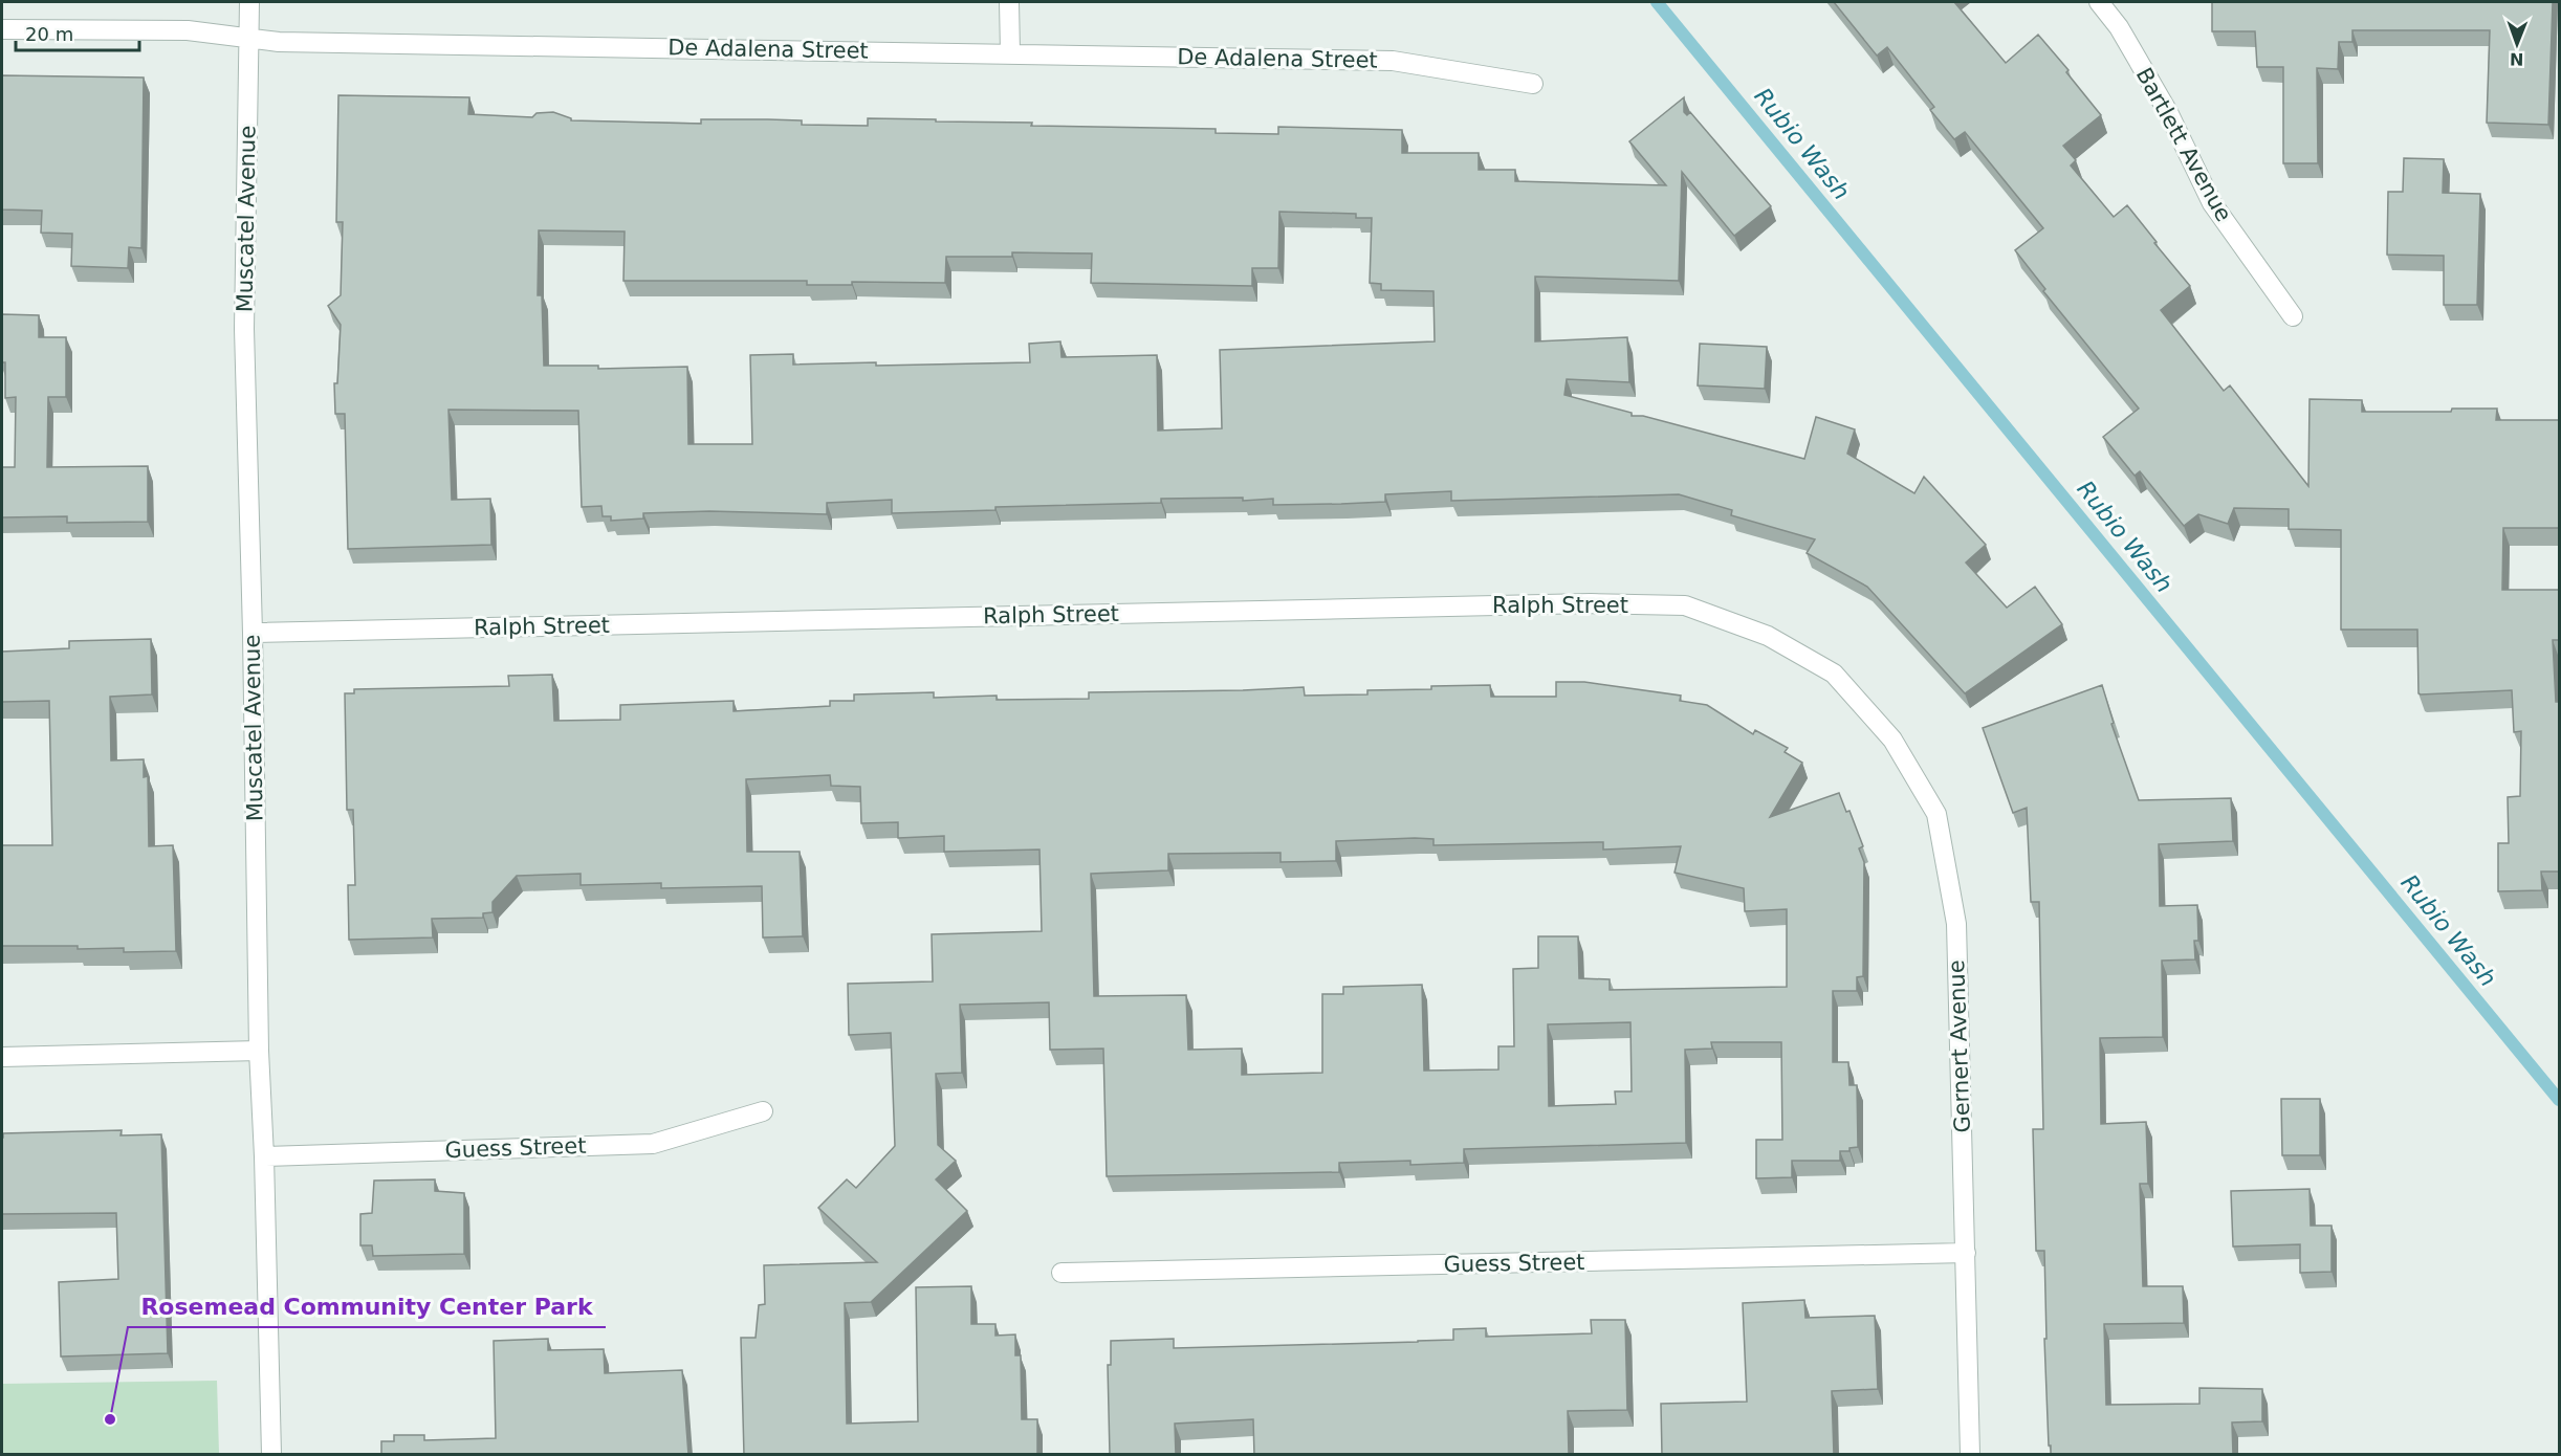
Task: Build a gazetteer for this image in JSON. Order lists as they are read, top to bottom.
{
  "streets": {
    "street": [
      "De Adalena Street",
      "Bartlett Avenue",
      "Muscatel Avenue",
      "Ralph Street",
      "Gernert Avenue",
      "Guess Street"
    ]
  },
  "crossings": [
    ["De Adalena Street", "Muscatel Avenue"],
    ["Muscatel Avenue", "Ralph Street"],
    ["Muscatel Avenue", "Guess Street"],
    ["Ralph Street", "Gernert Avenue"],
    ["Gernert Avenue", "Guess Street"]
  ],
  "water": ["Rubio Wash"],
  "places": ["Rosemead Community Center Park"],
  "scale_bar": "20 m",
  "north": "bottom"
}
